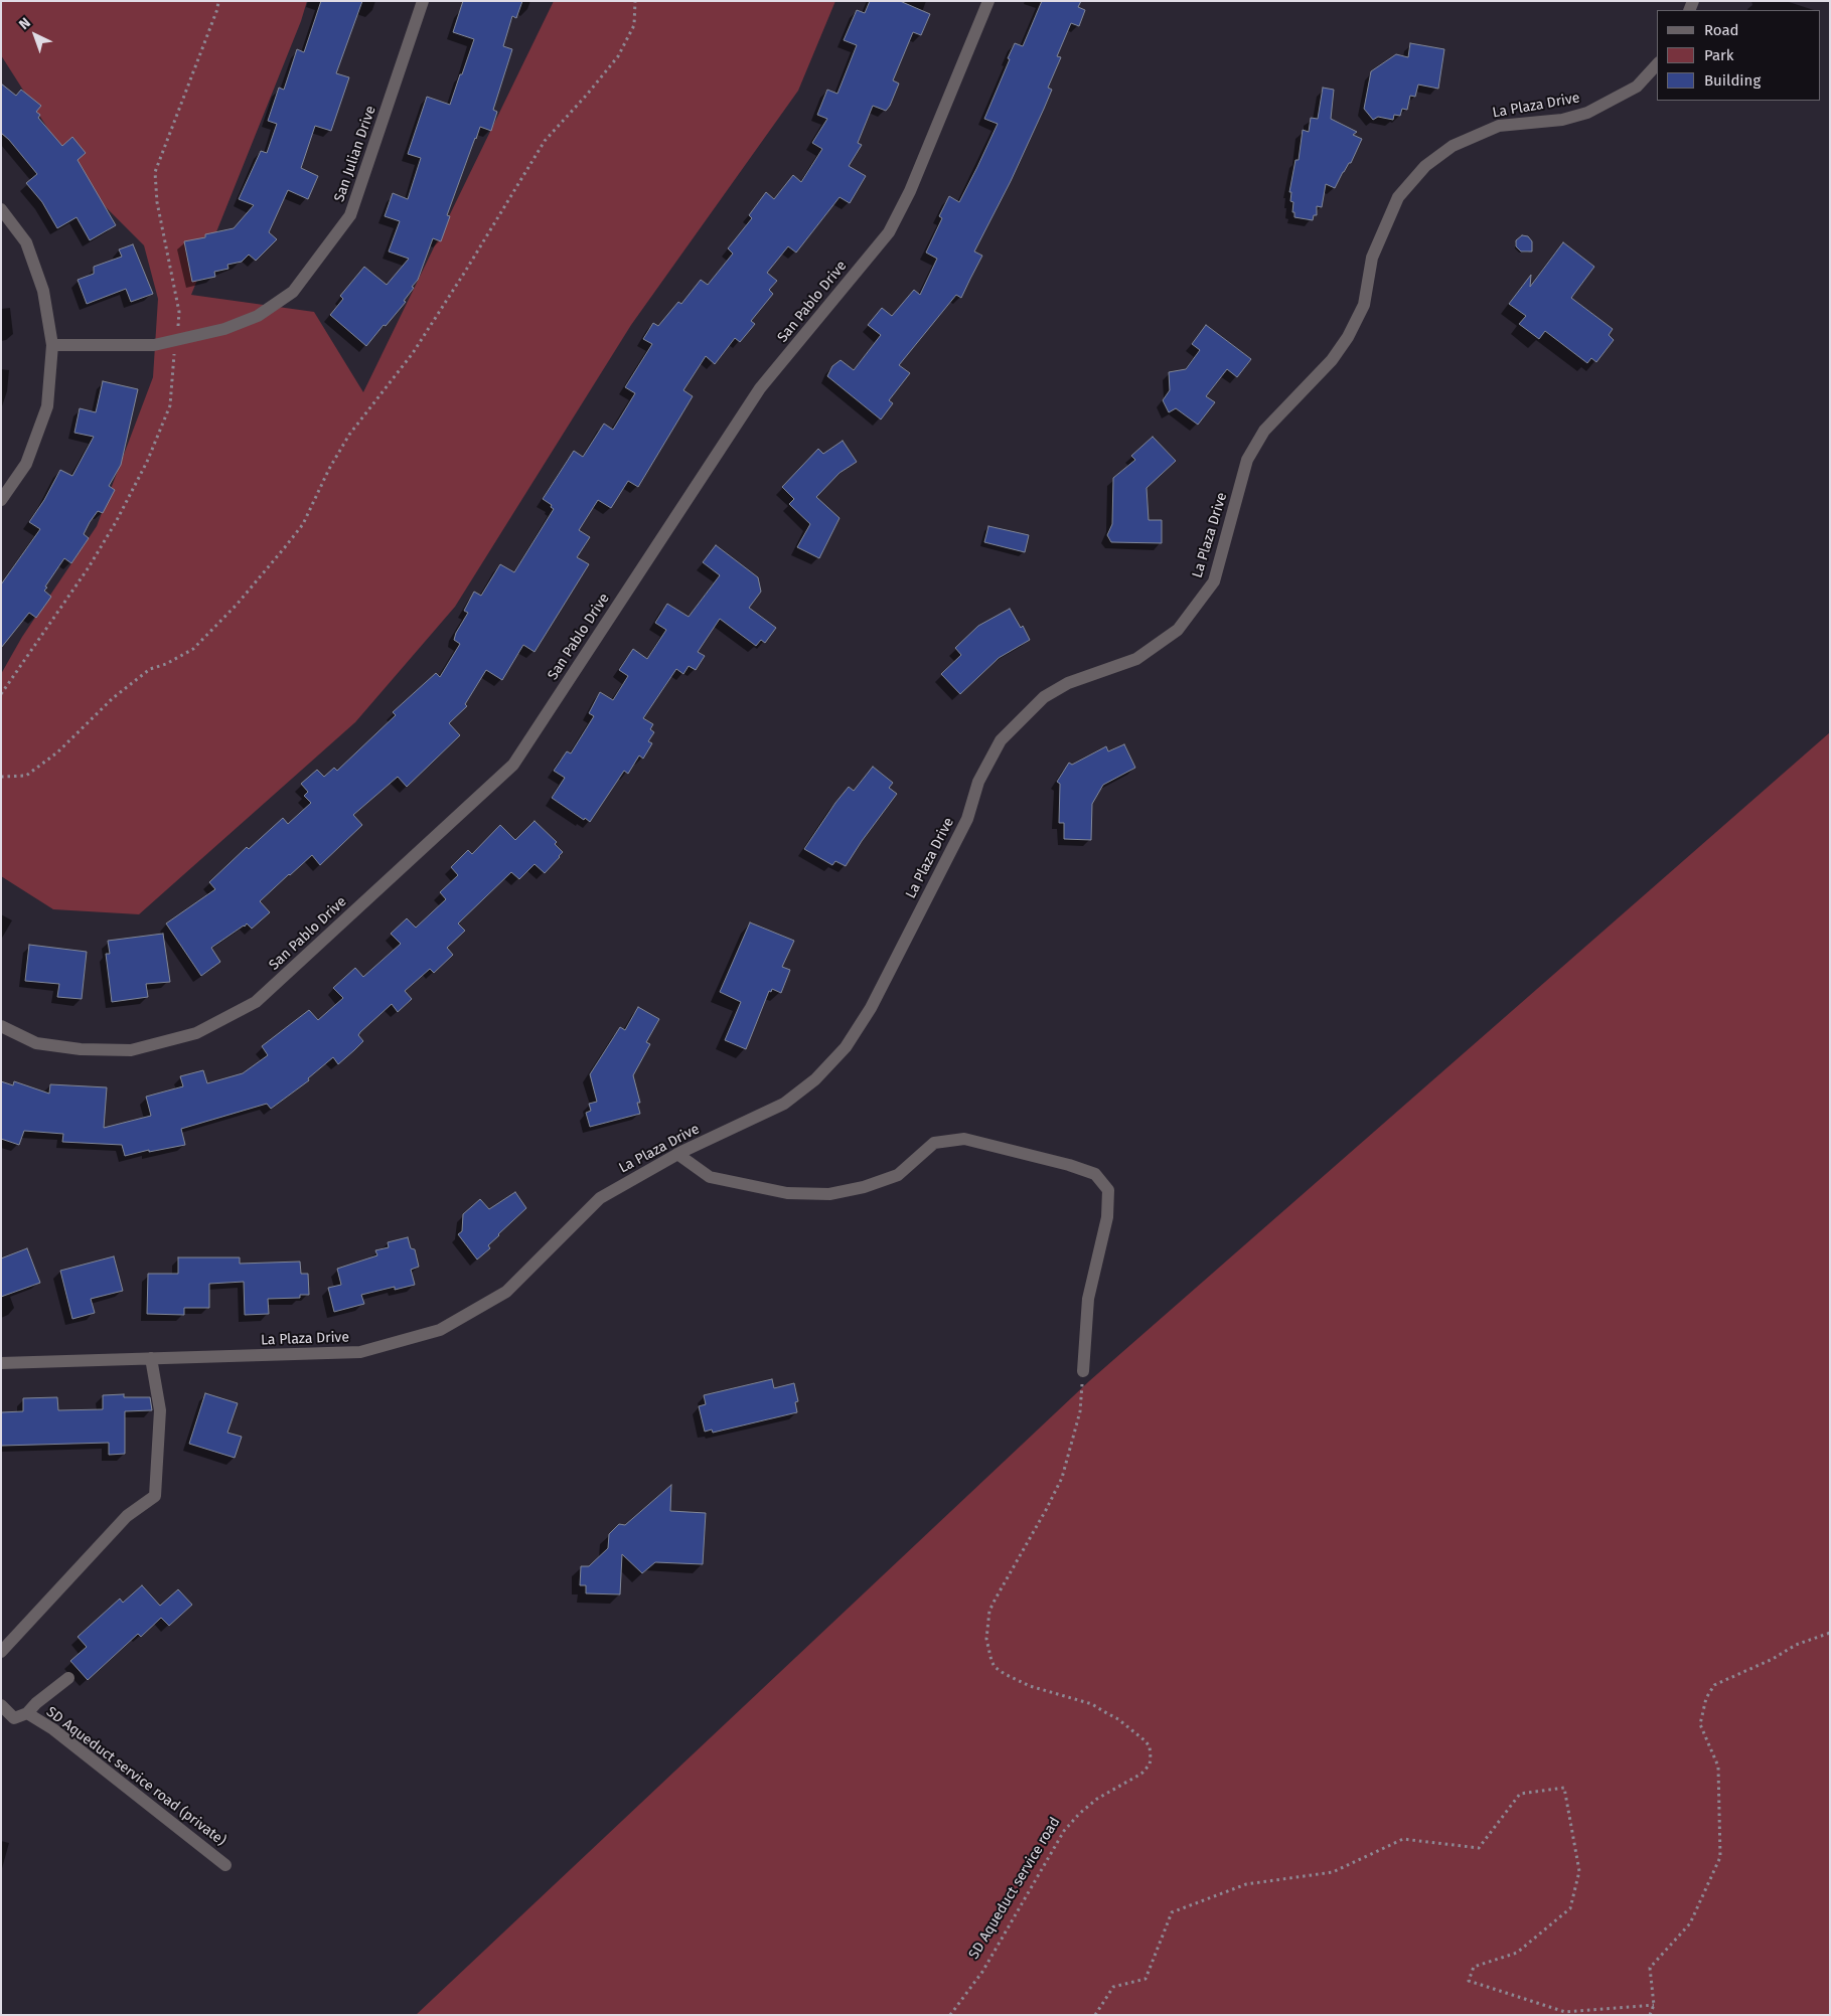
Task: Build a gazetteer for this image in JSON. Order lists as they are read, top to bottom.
{
  "streets": {
    "street": [
      "La Plaza Drive",
      "San Julian Drive",
      "San Pablo Drive",
      "SD Aqueduct service road (private)"
    ],
    "path": ["SD Aqueduct service road"]
  },
  "legend": ["Road", "Park", "Building"],
  "north": "top left"
}
